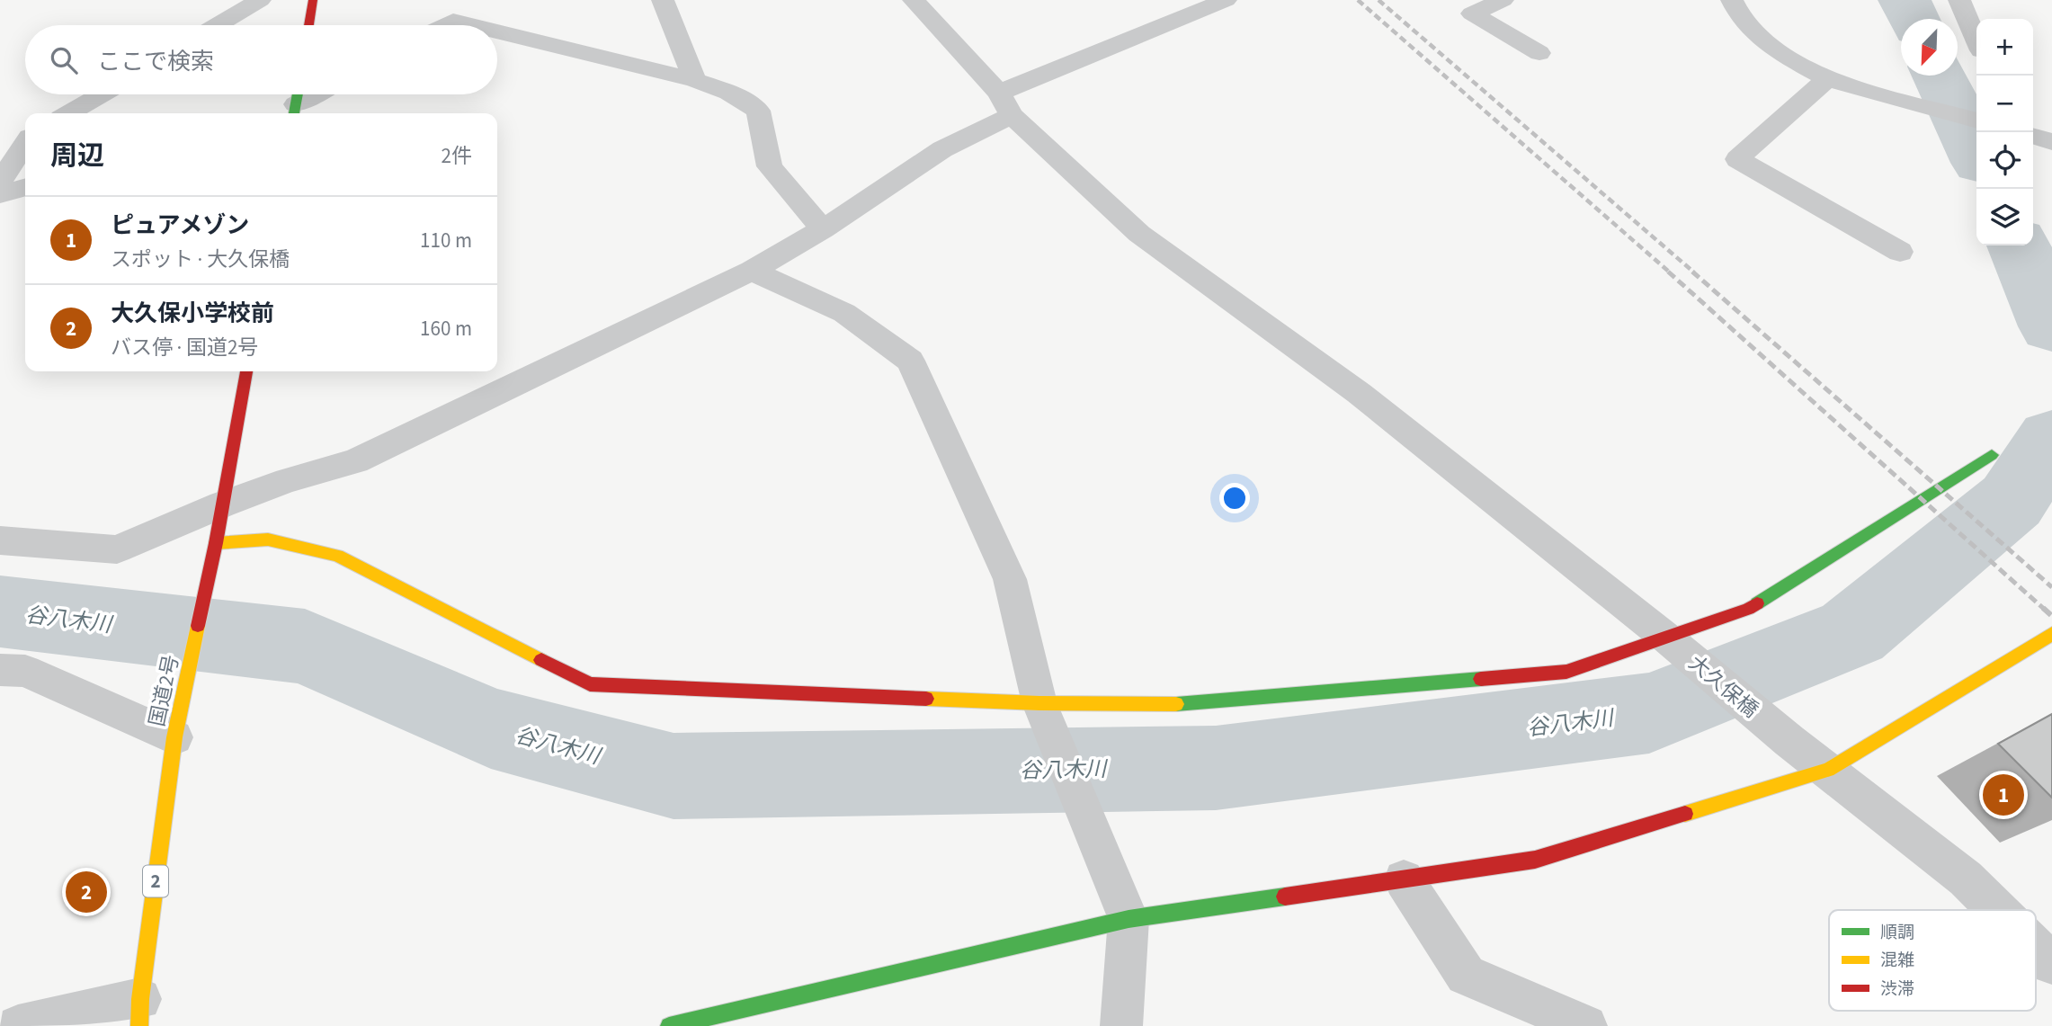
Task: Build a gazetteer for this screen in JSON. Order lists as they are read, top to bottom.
{
  "streets": {
    "main road": ["国道2号", "2"],
    "street": ["大久保橋"]
  },
  "water": ["谷八木川"],
  "legend": ["順調", "混雑", "渋滞"],
  "north": "bottom left",
  "page": {
    "map_buttons": ["+", "−"],
    "search": "ここで検索",
    "heading": ["周辺", "2件"],
    "list": [
      {
        "mark": "1",
        "name": "ピュアメゾン",
        "note": "スポット · 大久保橋",
        "value": "110 m"
      },
      {
        "mark": "2",
        "name": "大久保小学校前",
        "note": "バス停 · 国道2号",
        "value": "160 m"
      }
    ],
    "pins": ["1", "2"]
  }
}
